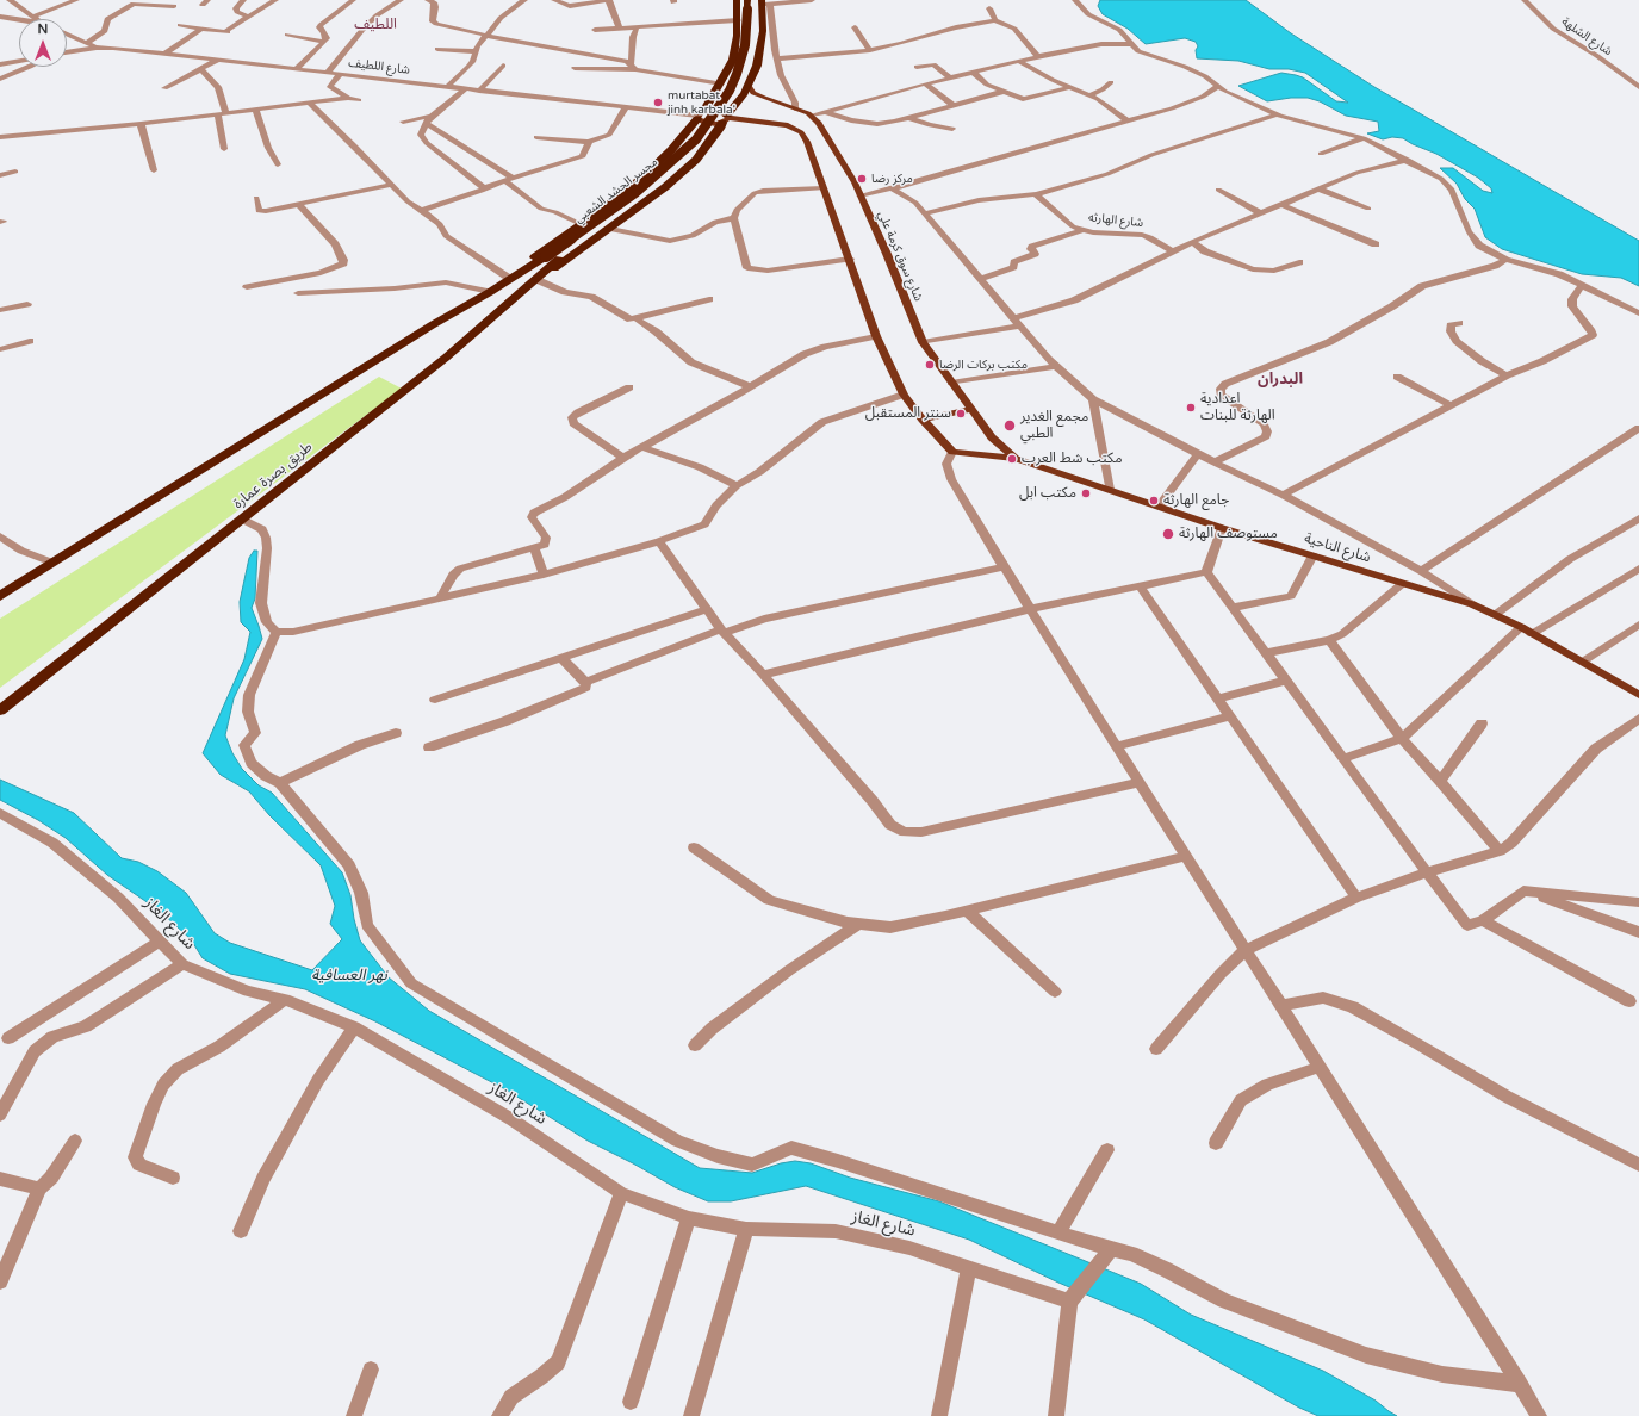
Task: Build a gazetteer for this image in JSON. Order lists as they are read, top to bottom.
{
  "streets": {
    "highway": ["مجسر الحشد الشعبي", "طريق بصرة عمارة"],
    "main road": ["شارع سوق كرمة علي", "شارع الناحية"],
    "street": [
      "شارع الشلهة",
      "شارع اللطيف",
      "شارع الهارثه",
      "شارع الغاز"
    ]
  },
  "crossings": [
    ["مجسر الحشد الشعبي", "طريق بصرة عمارة"],
    ["شارع سوق كرمة علي", "شارع الناحية"]
  ],
  "districts": ["اللطيف", "البدران"],
  "water": ["نهر العسافية"],
  "places": [
    "murtabat jinh karbala'",
    "مركز رضا",
    "مكتب بركات الرضا",
    "اعدادية الهارثة للبنات",
    "سنتر المستقبل",
    "مجمع الغدير الطبي",
    "مكتب شط العرب",
    "مكتب ابل",
    "جامع الهارثة",
    "مستوصف الهارثة"
  ],
  "north": "top"
}
